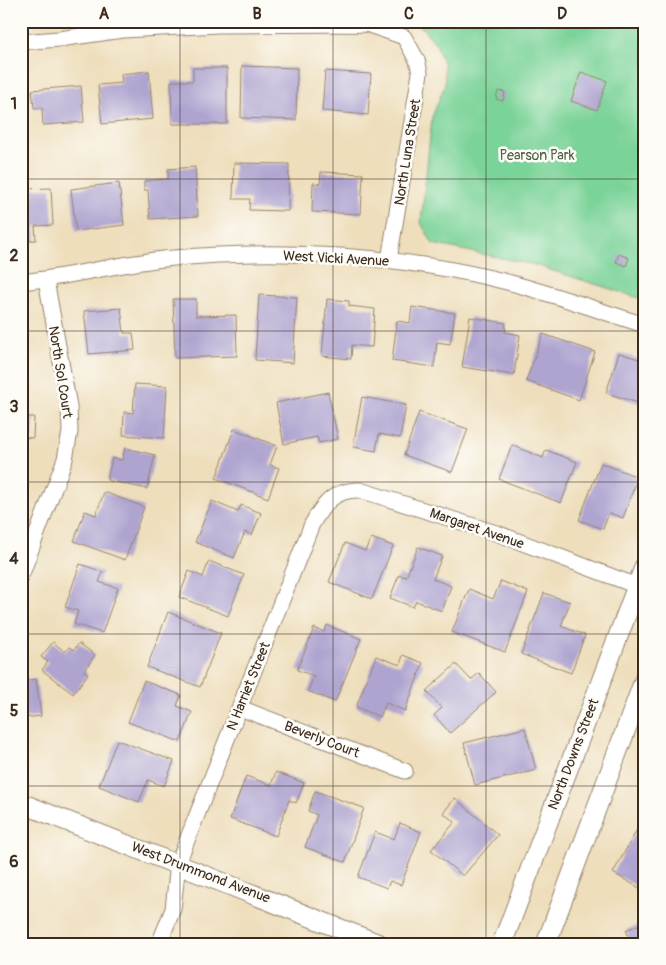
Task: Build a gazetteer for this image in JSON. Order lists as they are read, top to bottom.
{
  "streets": {
    "street": [
      "North Luna Street",
      "West Vicki Avenue",
      "North Sol Court",
      "Margaret Avenue",
      "N Harriet Street",
      "Beverly Court",
      "North Downs Street",
      "West Drummond Avenue"
    ]
  },
  "crossings": [
    ["North Luna Street", "West Vicki Avenue"],
    ["West Vicki Avenue", "North Sol Court"],
    ["Margaret Avenue", "N Harriet Street"],
    ["Margaret Avenue", "North Downs Street"],
    ["N Harriet Street", "Beverly Court"],
    ["N Harriet Street", "West Drummond Avenue"]
  ],
  "parks": ["Pearson Park"],
  "grid": {
    "columns": [
      "A",
      "B",
      "C",
      "D"
    ],
    "rows": [
      "1",
      "2",
      "3",
      "4",
      "5",
      "6"
    ]
  }
}
